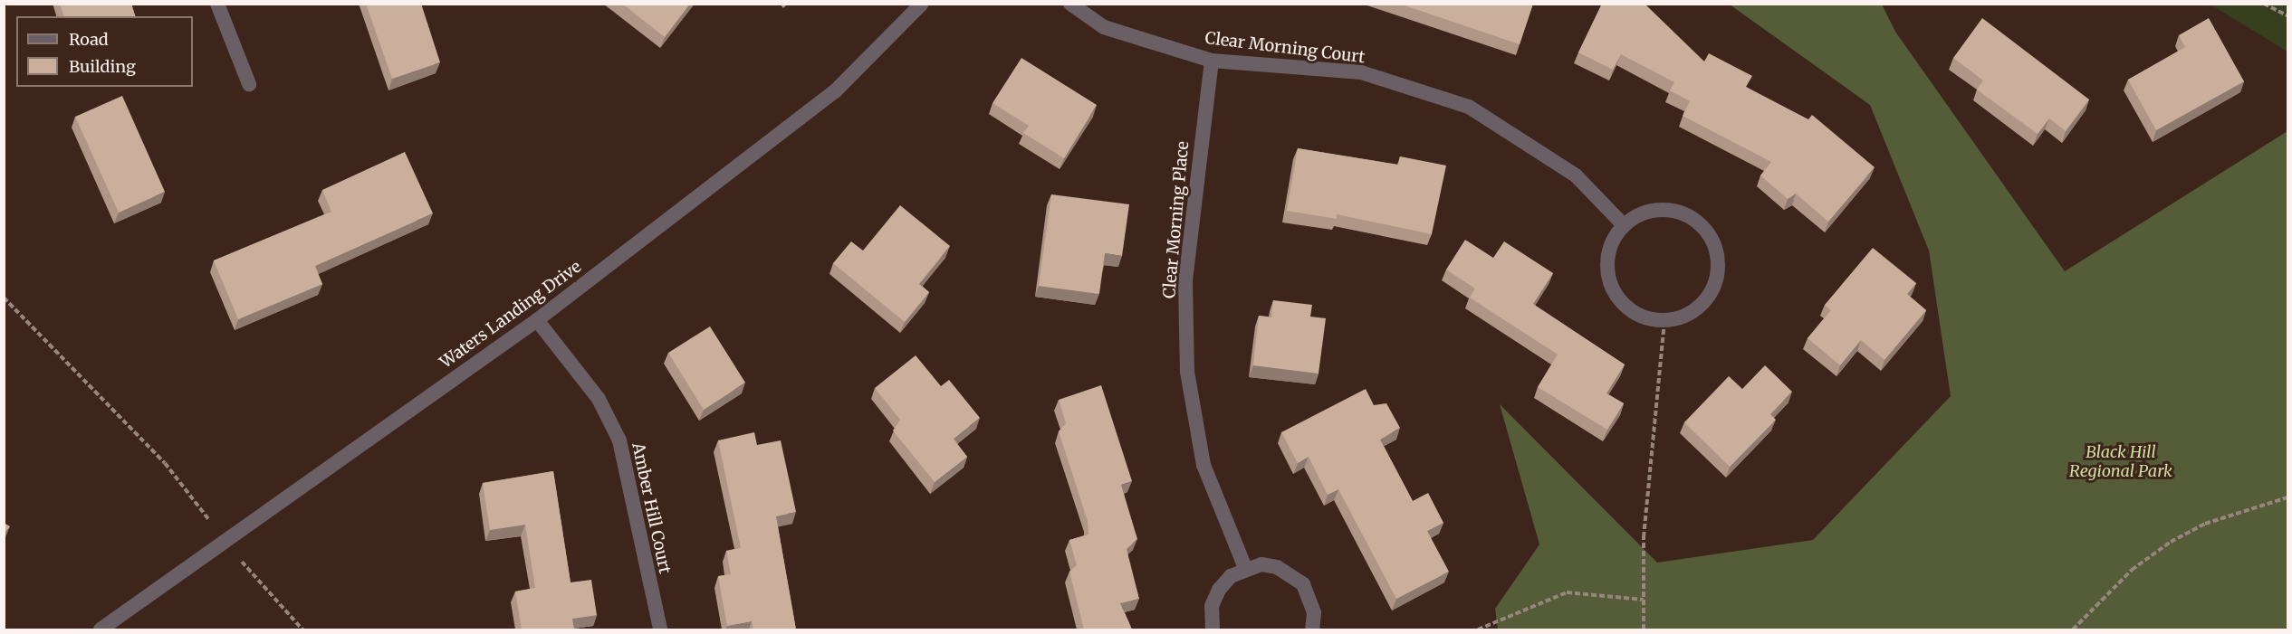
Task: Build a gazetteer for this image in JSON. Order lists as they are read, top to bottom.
{
  "streets": {
    "street": [
      "Clear Morning Court",
      "Clear Morning Place",
      "Waters Landing Drive",
      "Amber Hill Court"
    ]
  },
  "crossings": [
    ["Clear Morning Court", "Clear Morning Place"],
    ["Waters Landing Drive", "Amber Hill Court"]
  ],
  "parks": ["Black Hill Regional Park"],
  "legend": ["Road", "Building"]
}
